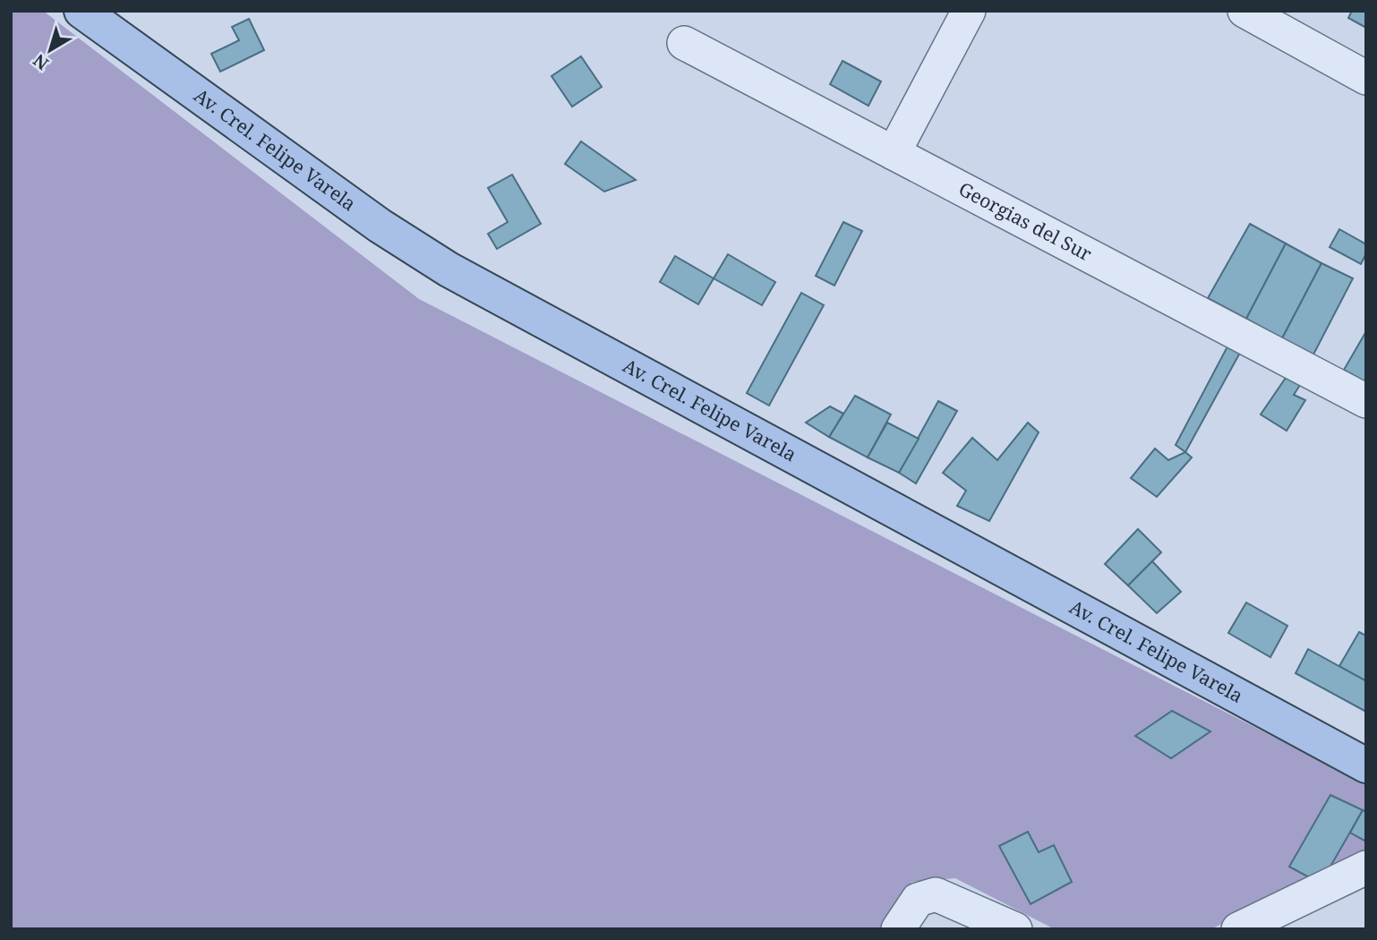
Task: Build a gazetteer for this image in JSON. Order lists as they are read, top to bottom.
{
  "streets": {
    "main road": ["Av. Crel. Felipe Varela"],
    "street": ["Georgias del Sur"]
  },
  "north": "bottom left"
}
